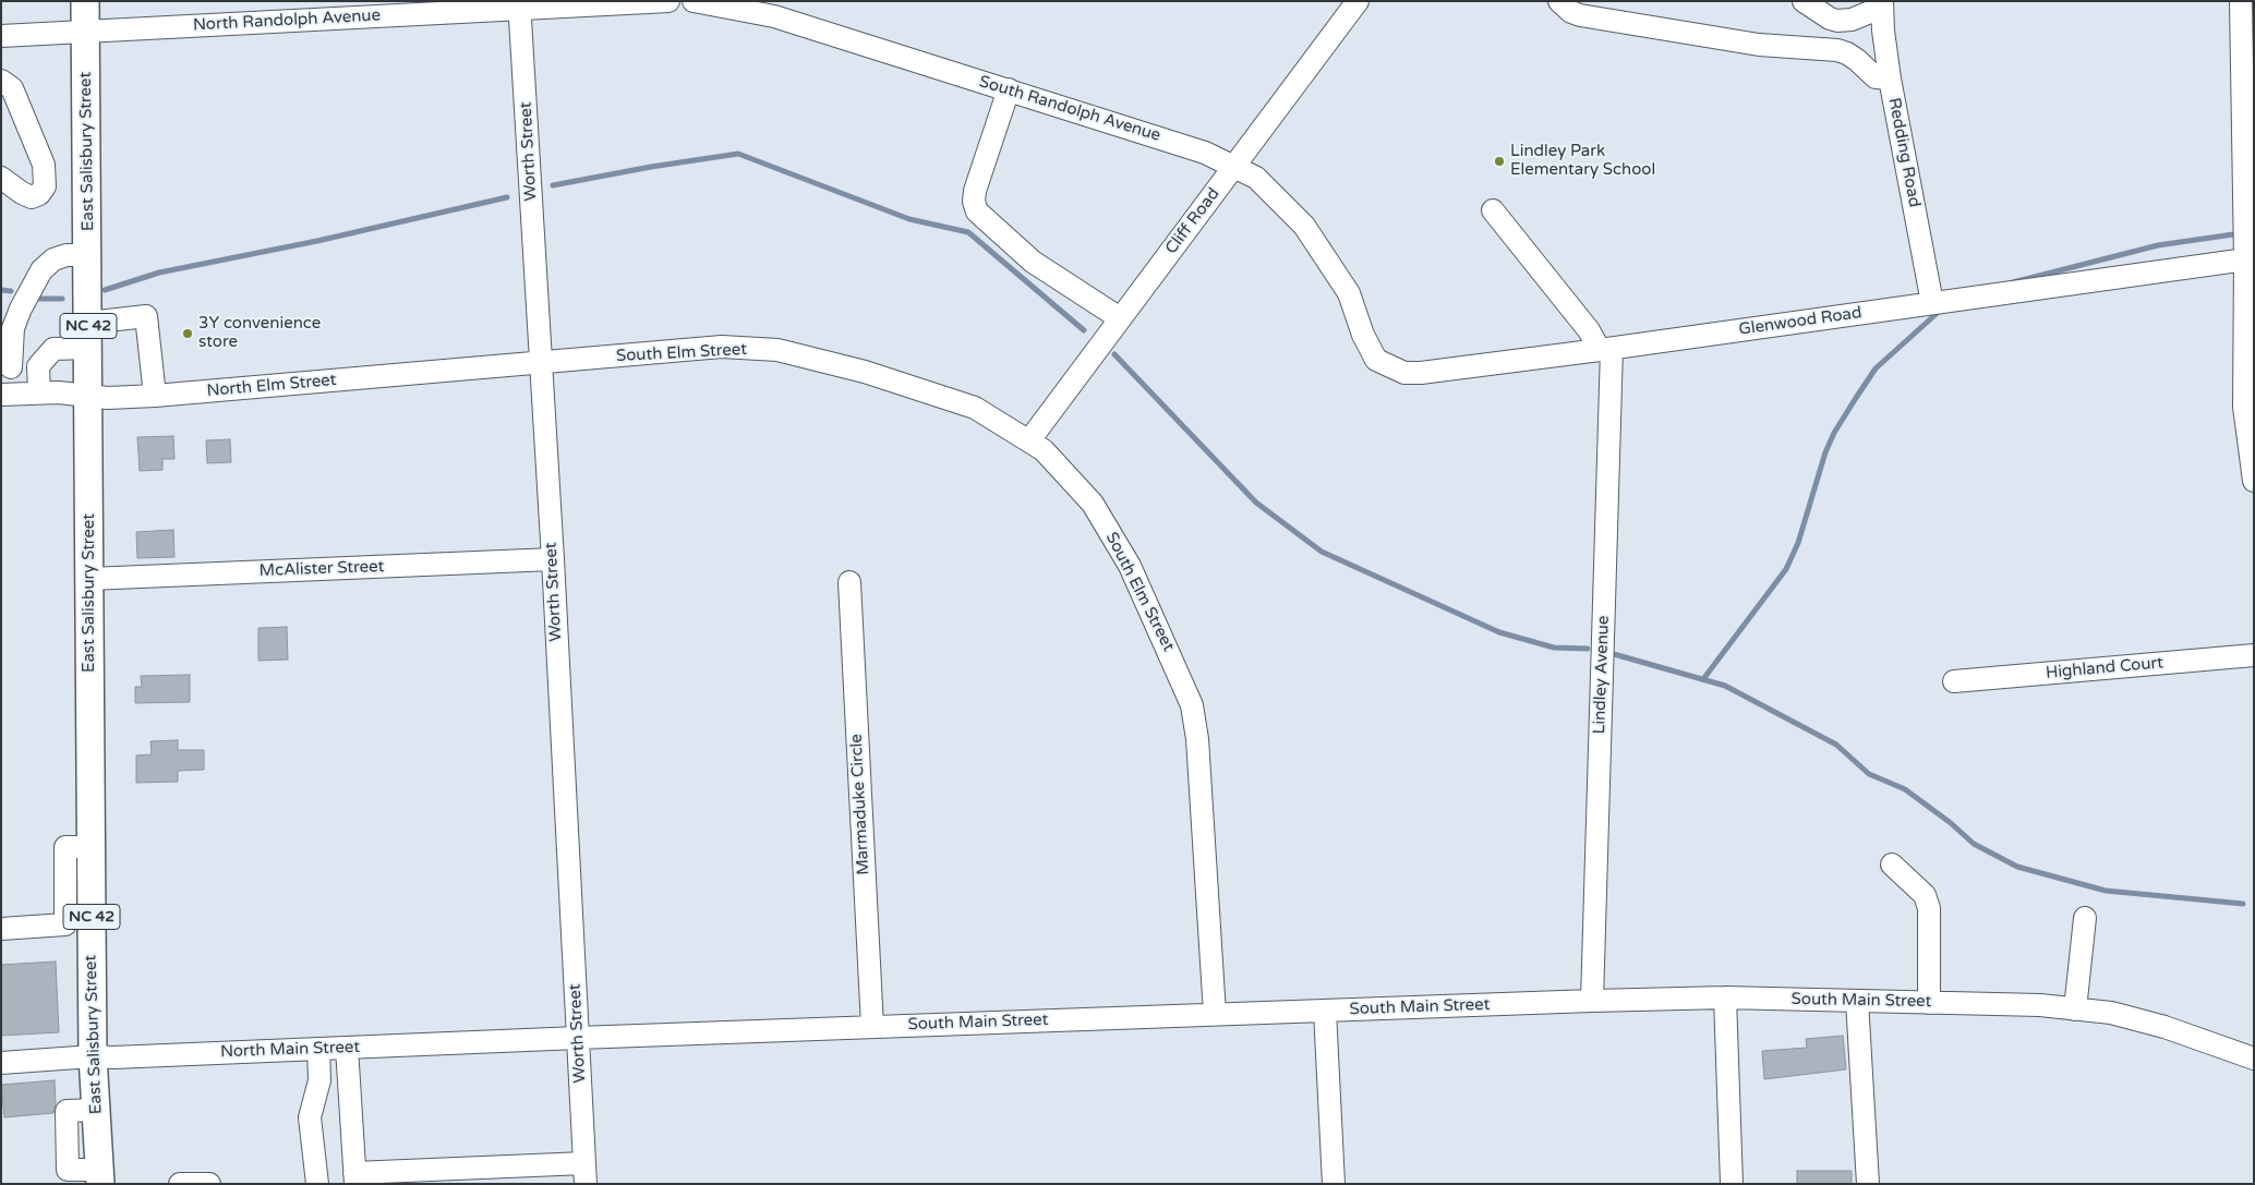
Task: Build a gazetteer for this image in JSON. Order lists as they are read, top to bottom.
{
  "streets": {
    "main road": ["East Salisbury Street", "NC 42"],
    "street": [
      "North Randolph Avenue",
      "South Randolph Avenue",
      "Worth Street",
      "Redding Road",
      "Cliff Road",
      "Glenwood Road",
      "South Elm Street",
      "North Elm Street",
      "McAlister Street",
      "Highland Court",
      "Lindley Avenue",
      "Marmaduke Circle",
      "South Main Street",
      "North Main Street"
    ]
  },
  "crossings": [
    ["North Randolph Avenue", "East Salisbury Street"],
    ["North Randolph Avenue", "Worth Street"],
    ["South Randolph Avenue", "Cliff Road"],
    ["South Randolph Avenue", "Glenwood Road"],
    ["East Salisbury Street", "North Elm Street"],
    ["East Salisbury Street", "McAlister Street"],
    ["East Salisbury Street", "North Main Street"],
    ["Worth Street", "South Elm Street"],
    ["Worth Street", "North Elm Street"],
    ["Worth Street", "McAlister Street"],
    ["Worth Street", "South Main Street"],
    ["Worth Street", "North Main Street"],
    ["Redding Road", "Glenwood Road"],
    ["Cliff Road", "South Elm Street"],
    ["Glenwood Road", "Lindley Avenue"],
    ["South Elm Street", "North Elm Street"],
    ["South Elm Street", "South Main Street"],
    ["Lindley Avenue", "South Main Street"],
    ["Marmaduke Circle", "South Main Street"],
    ["South Main Street", "North Main Street"]
  ],
  "places": ["Lindley Park Elementary School", "3Y convenience store"]
}
